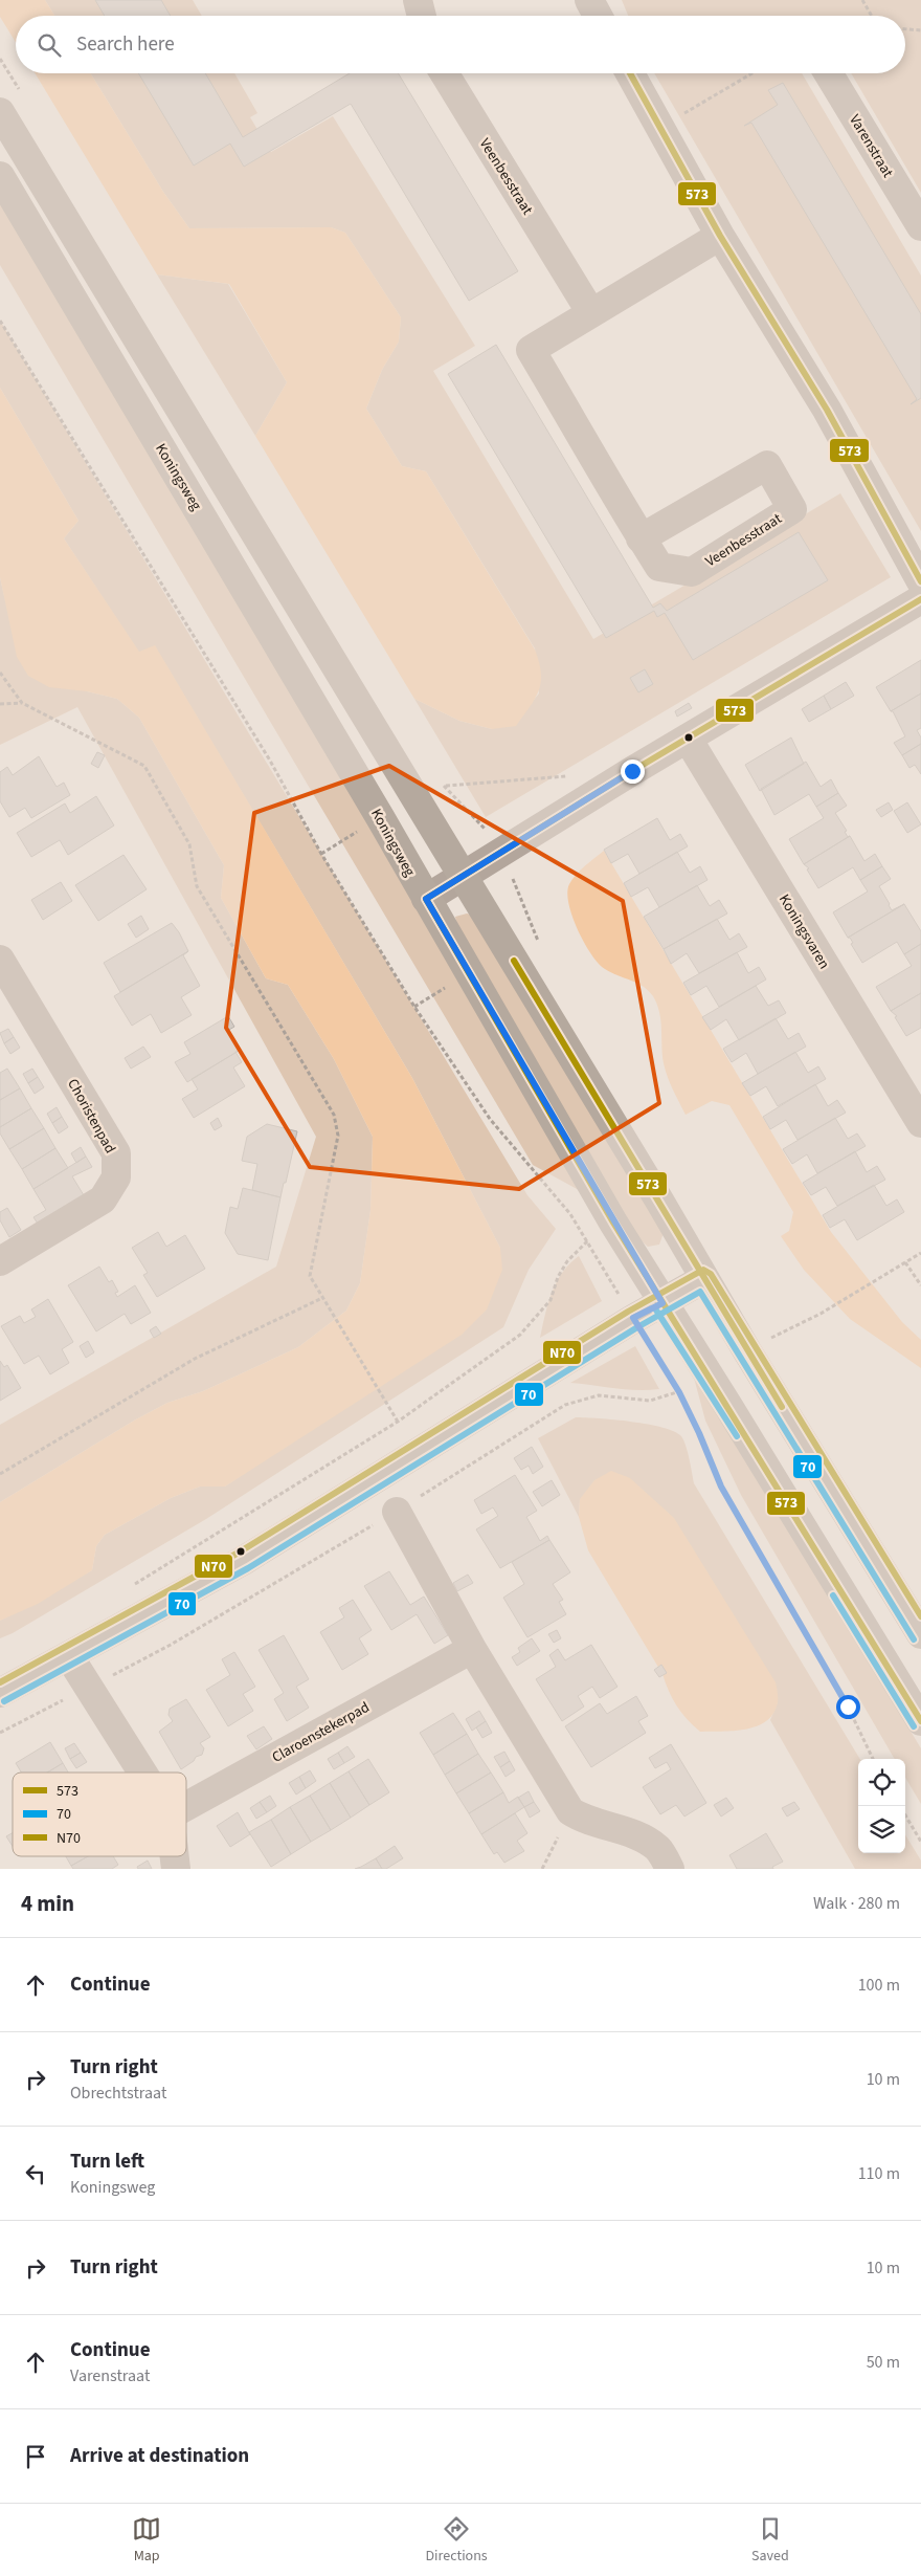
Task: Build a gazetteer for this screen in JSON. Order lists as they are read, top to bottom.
{
  "streets": {
    "main road": ["Koningsweg"],
    "street": [
      "Varenstraat",
      "Veenbesstraat",
      "Koningsvaren",
      "Choristenpad",
      "Claroenstekerpad"
    ]
  },
  "lines": ["transit line 573", "transit line N70", "transit line 70"],
  "legend": ["573", "70", "N70"],
  "page": {
    "search": "Search here",
    "heading": ["4 min", "Walk · 280 m"],
    "list": [
      ["Continue", "100 m"],
      ["Turn right", "Obrechtstraat", "10 m"],
      ["Turn left", "Koningsweg", "110 m"],
      ["Turn right", "10 m"],
      ["Continue", "Varenstraat", "50 m"],
      "Arrive at destination"
    ],
    "nav": ["Map", "Directions", "Saved"]
  }
}
